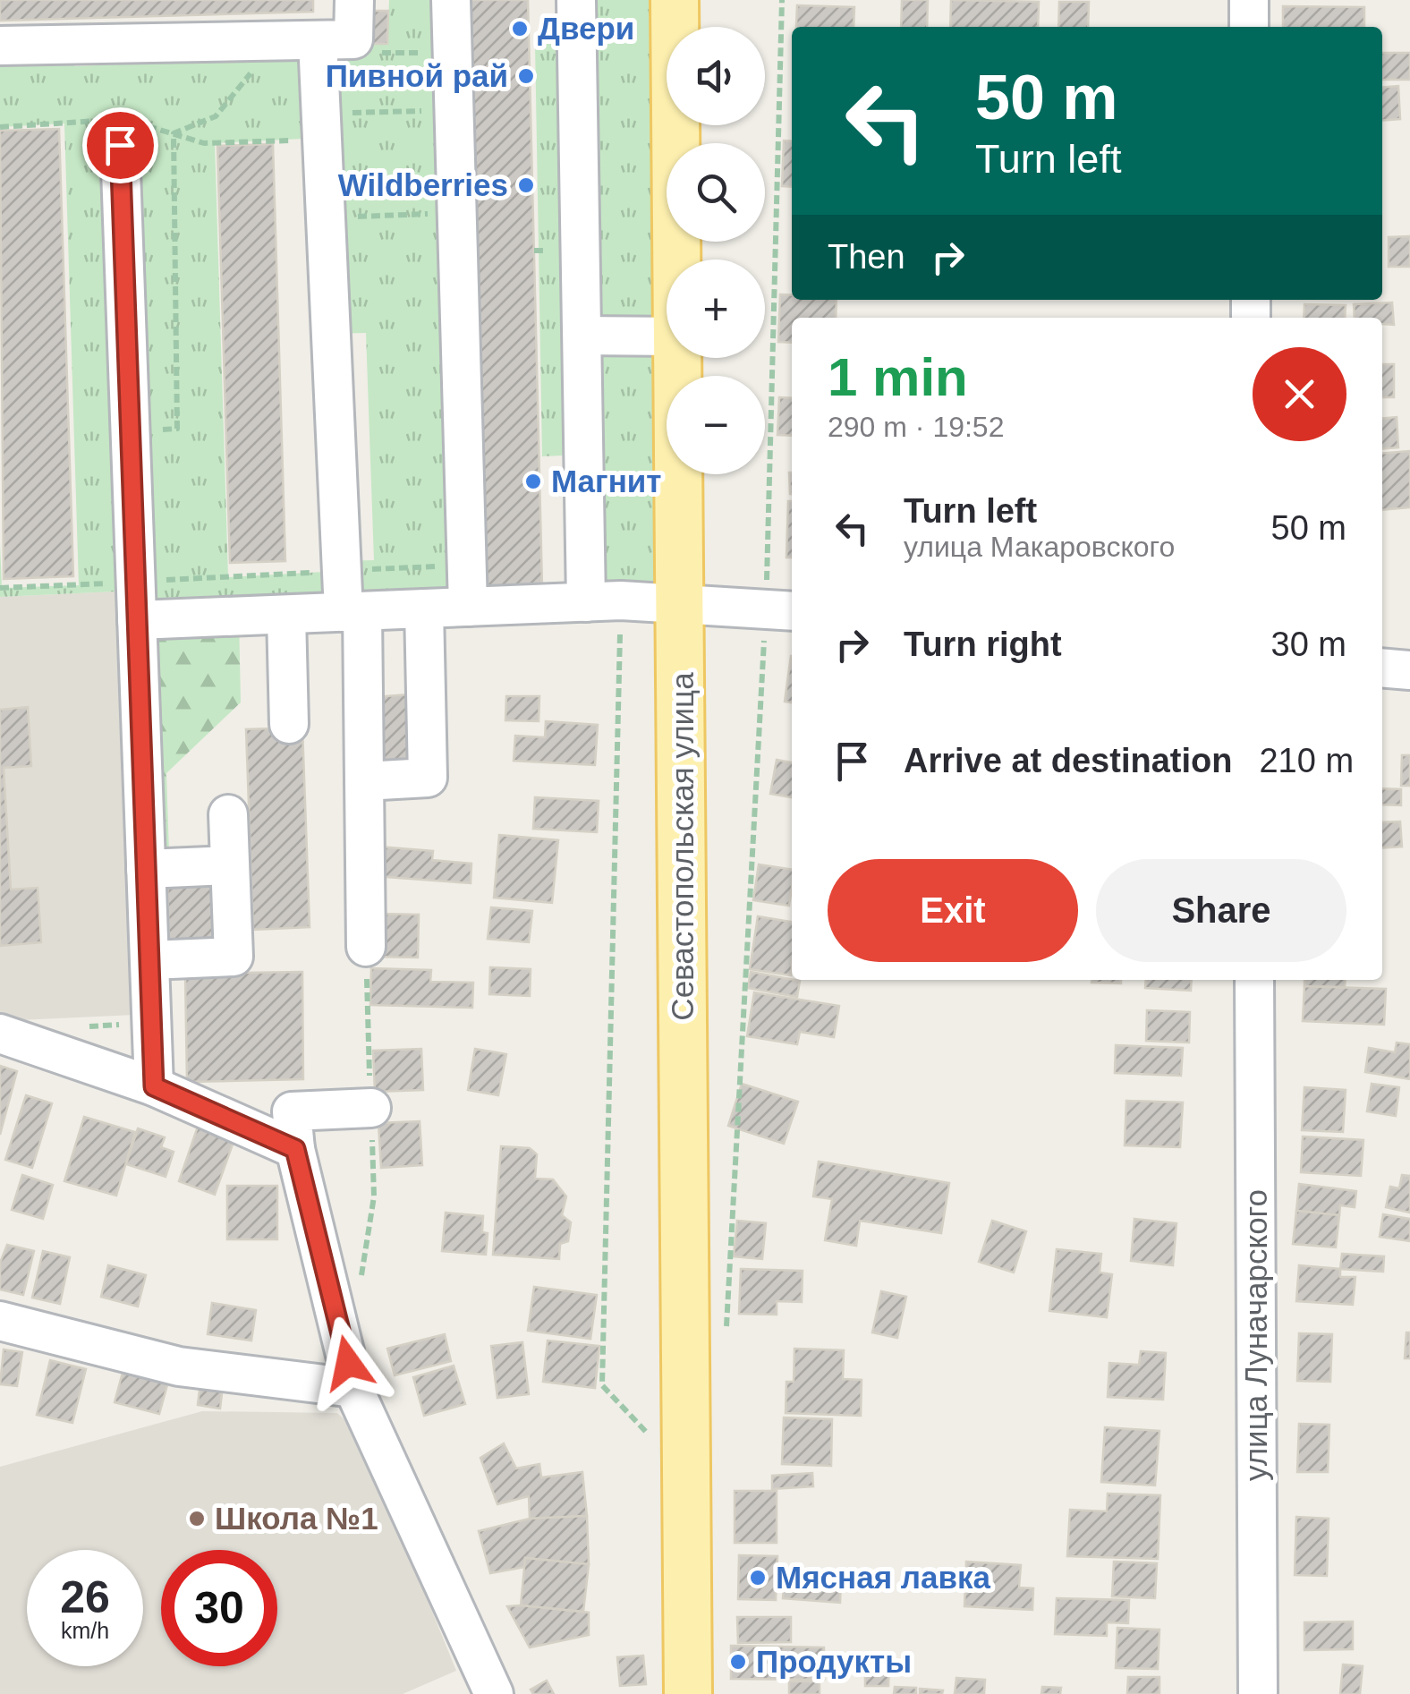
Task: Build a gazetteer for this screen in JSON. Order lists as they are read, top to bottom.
{
  "streets": {
    "main road": ["Севастопольская улица"],
    "street": ["улица Луначарского"]
  },
  "places": [
    "Двери",
    "Пивной рай",
    "Wildberries",
    "Магнит",
    "Школа №1",
    "Мясная лавка",
    "Продукты"
  ],
  "page": {
    "map_buttons": ["+", "−"],
    "turn": ["50 m", "Turn left"],
    "then": "Then",
    "heading": ["1 min", "290 m · 19:52"],
    "list": [
      {
        "name": "Turn left",
        "note": "улица Макаровского",
        "value": "50 m"
      },
      {
        "name": "Turn right",
        "value": "30 m"
      },
      {
        "name": "Arrive at destination",
        "value": "210 m"
      }
    ],
    "buttons": ["Exit", "Share"],
    "speed": "26 km/h",
    "limit": "30"
  }
}
